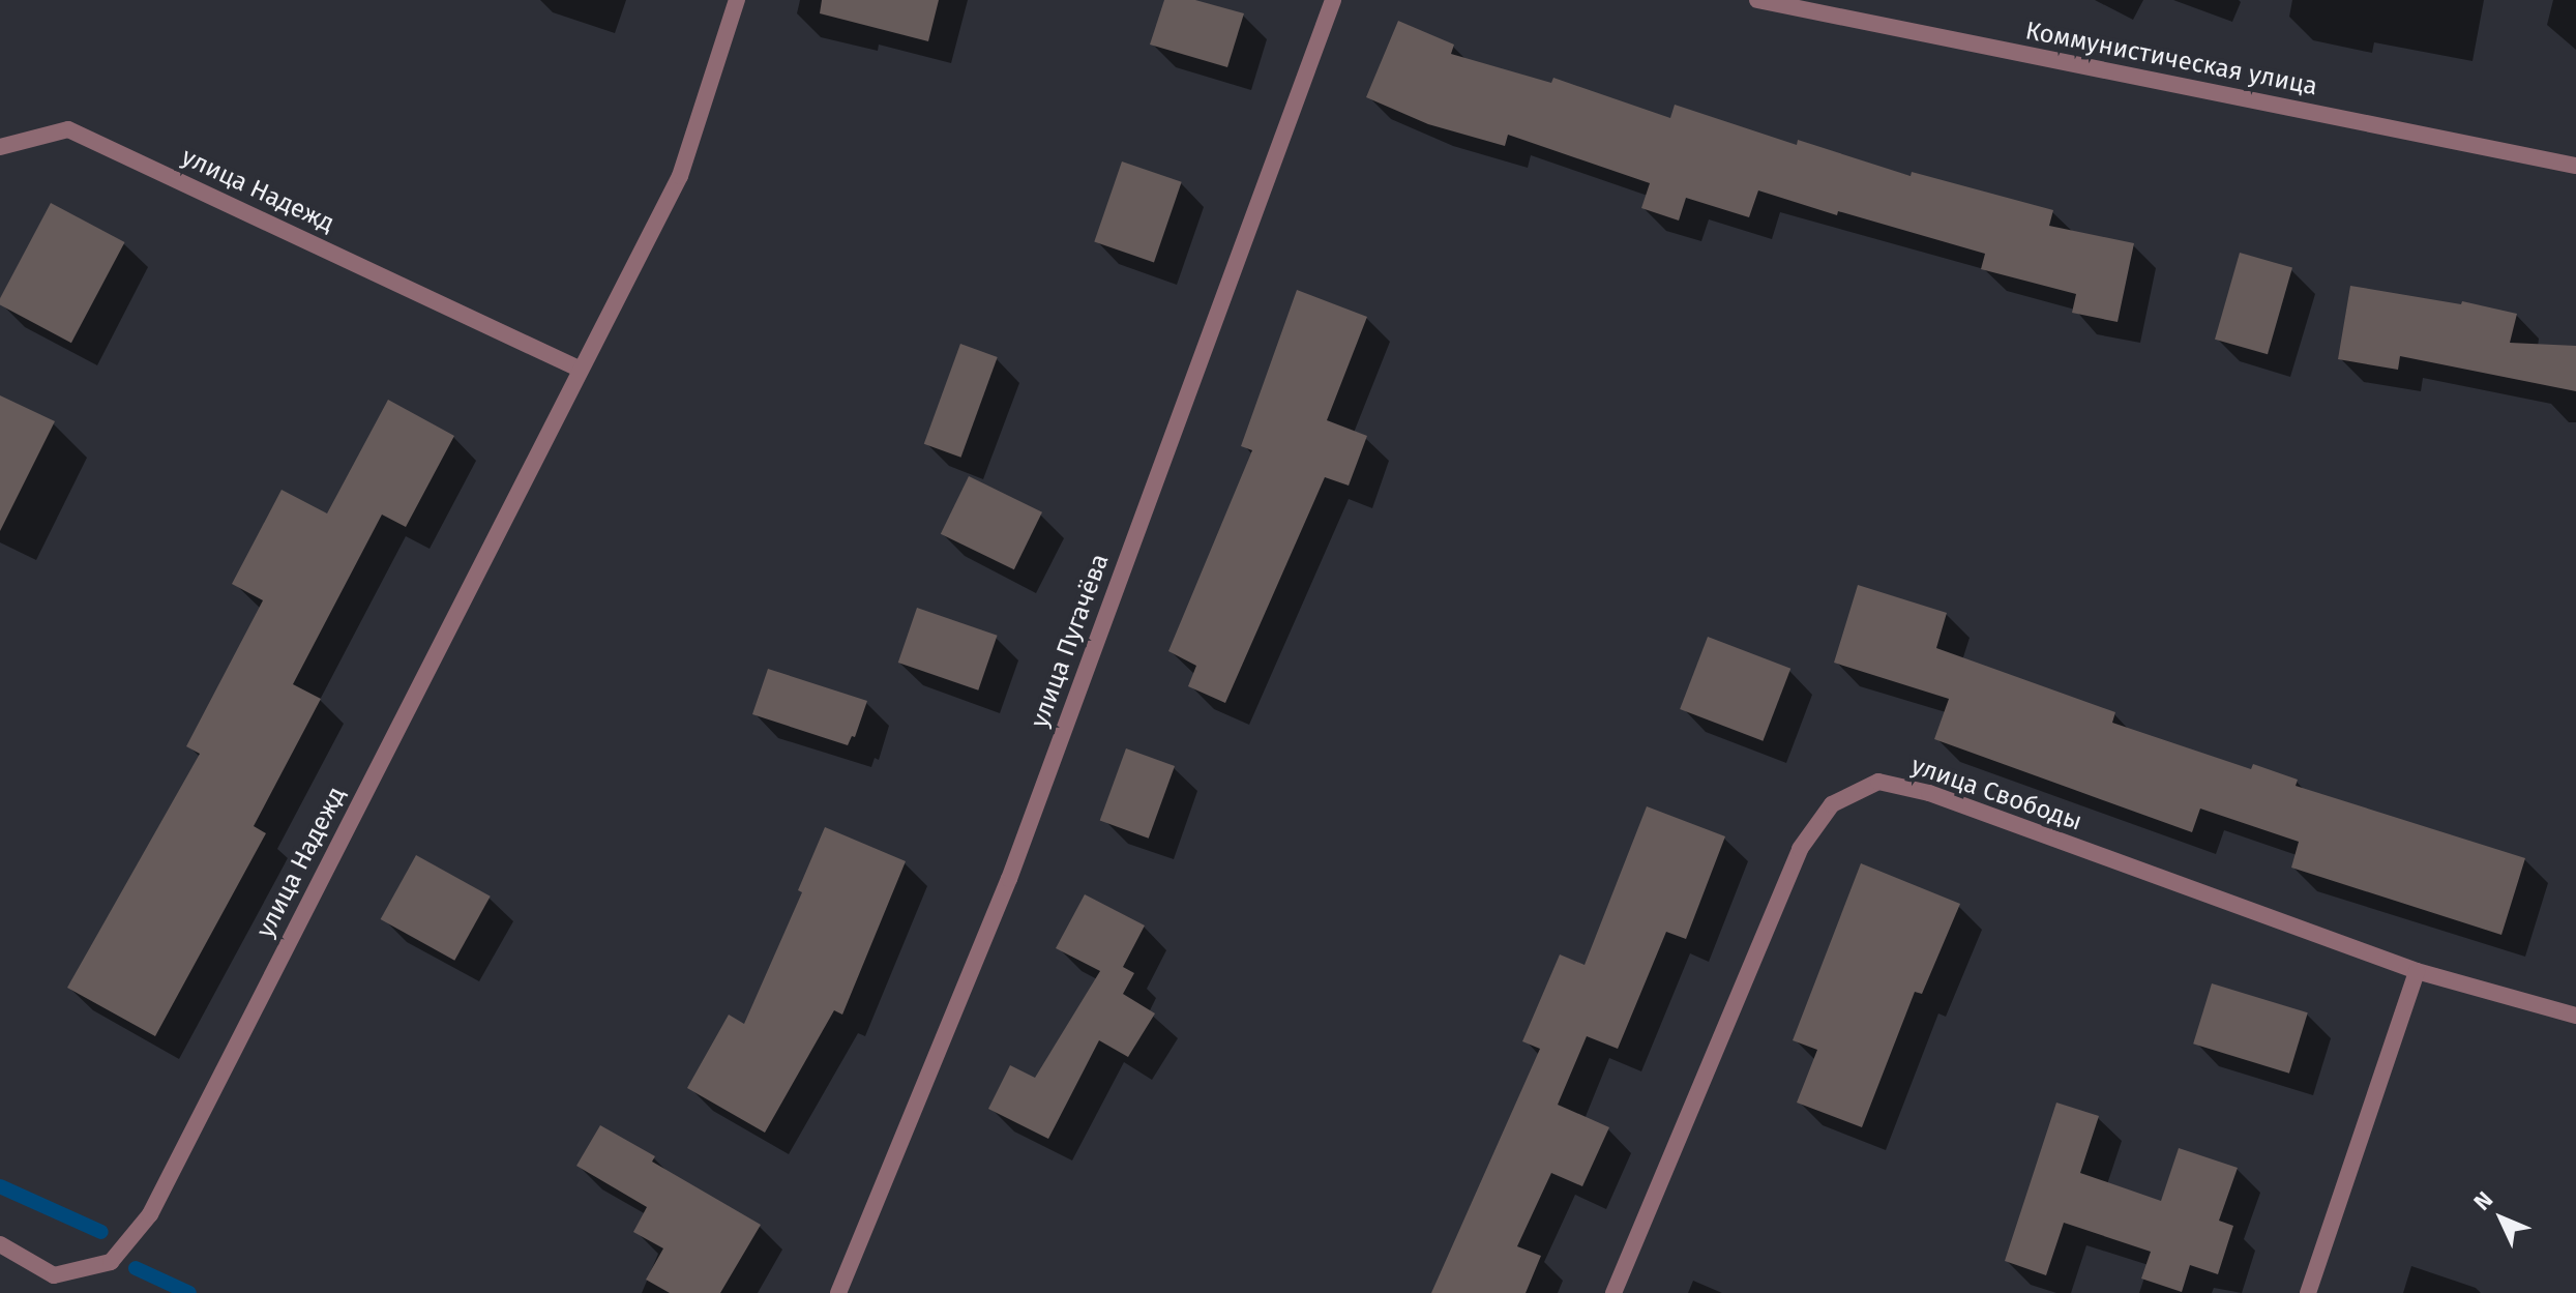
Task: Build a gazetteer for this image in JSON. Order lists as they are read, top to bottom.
{
  "streets": {
    "street": [
      "Коммунистическая улица",
      "улица Надежд",
      "улица Пугачёва",
      "улица Свободы"
    ]
  },
  "north": "top left"
}
